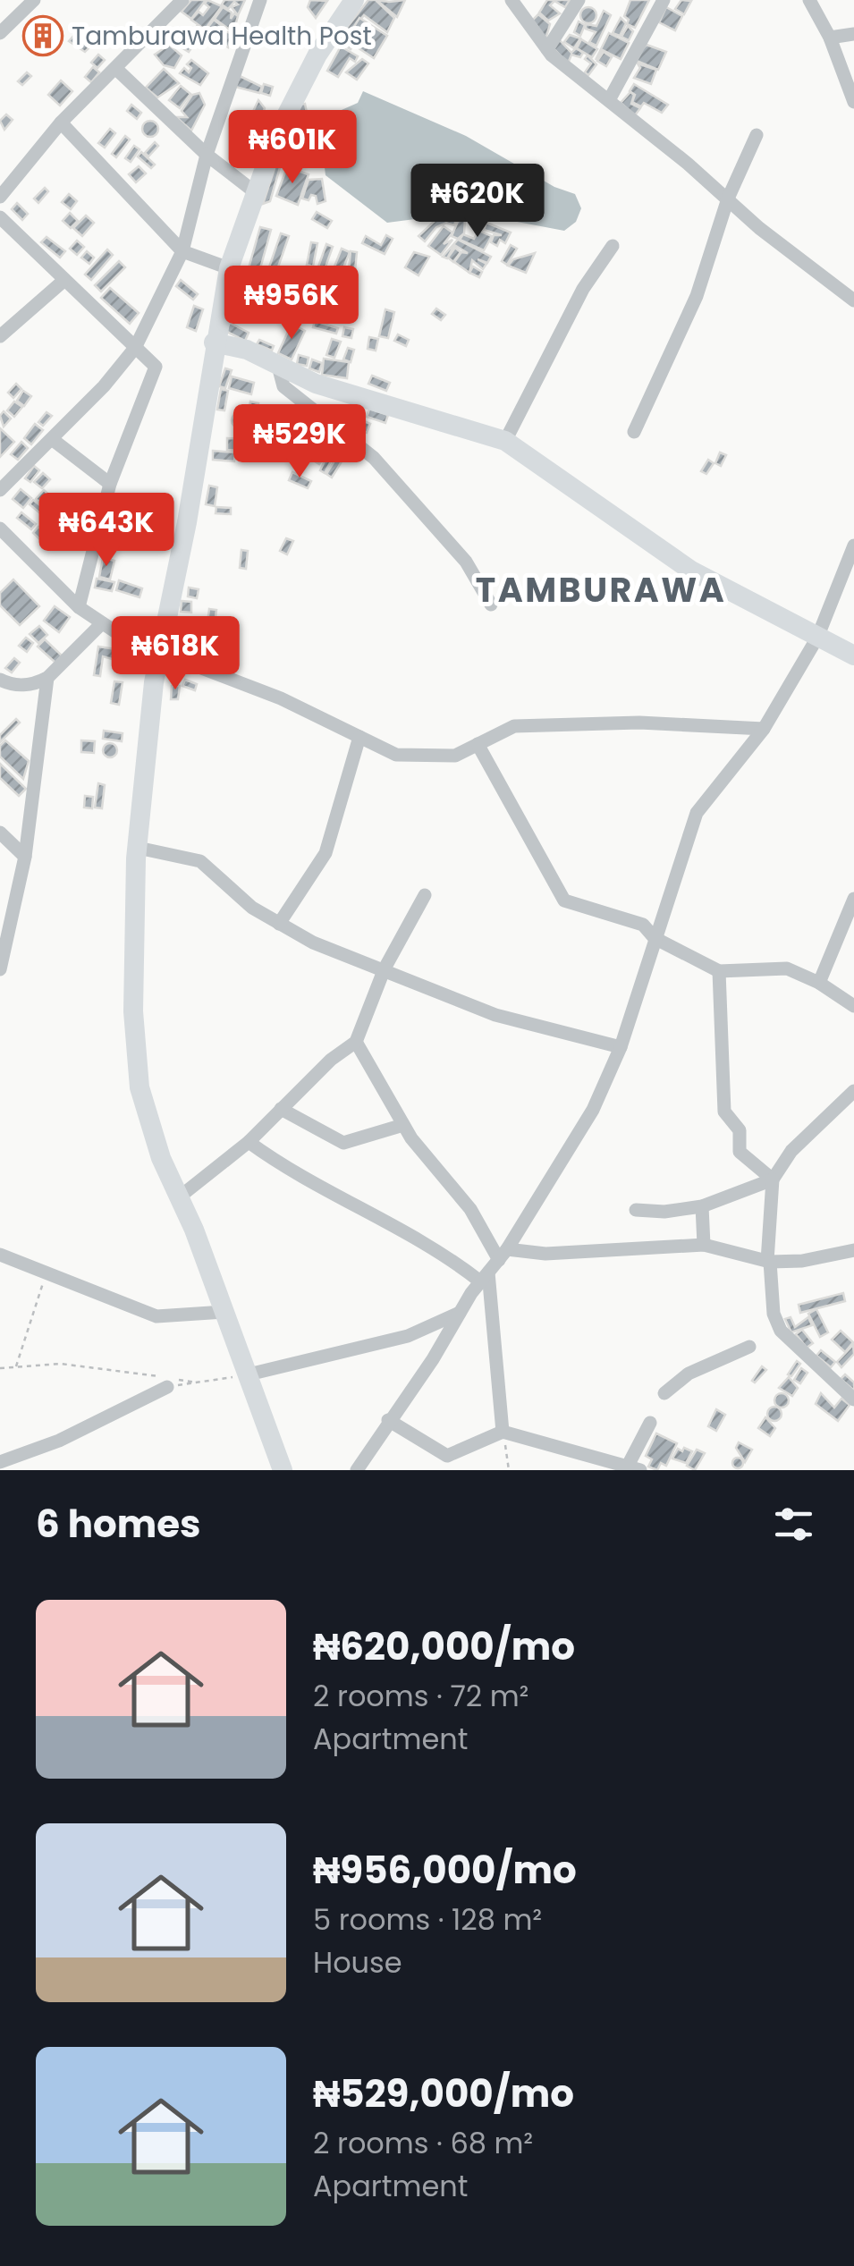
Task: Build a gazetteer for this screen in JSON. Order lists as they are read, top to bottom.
{
  "districts": ["TAMBURAWA"],
  "places": {
    "building": ["Tamburawa Health Post"]
  },
  "page": {
    "price": [
      "₦601K",
      "₦620K",
      "₦956K",
      "₦529K",
      "₦643K",
      "₦618K"
    ],
    "heading": "6 homes",
    "list": [
      {
        "name": "₦620,000/mo",
        "note": "2 rooms · 72 m² · Apartment"
      },
      {
        "name": "₦956,000/mo",
        "note": "5 rooms · 128 m² · House"
      },
      {
        "name": "₦529,000/mo",
        "note": "2 rooms · 68 m² · Apartment"
      }
    ]
  }
}
